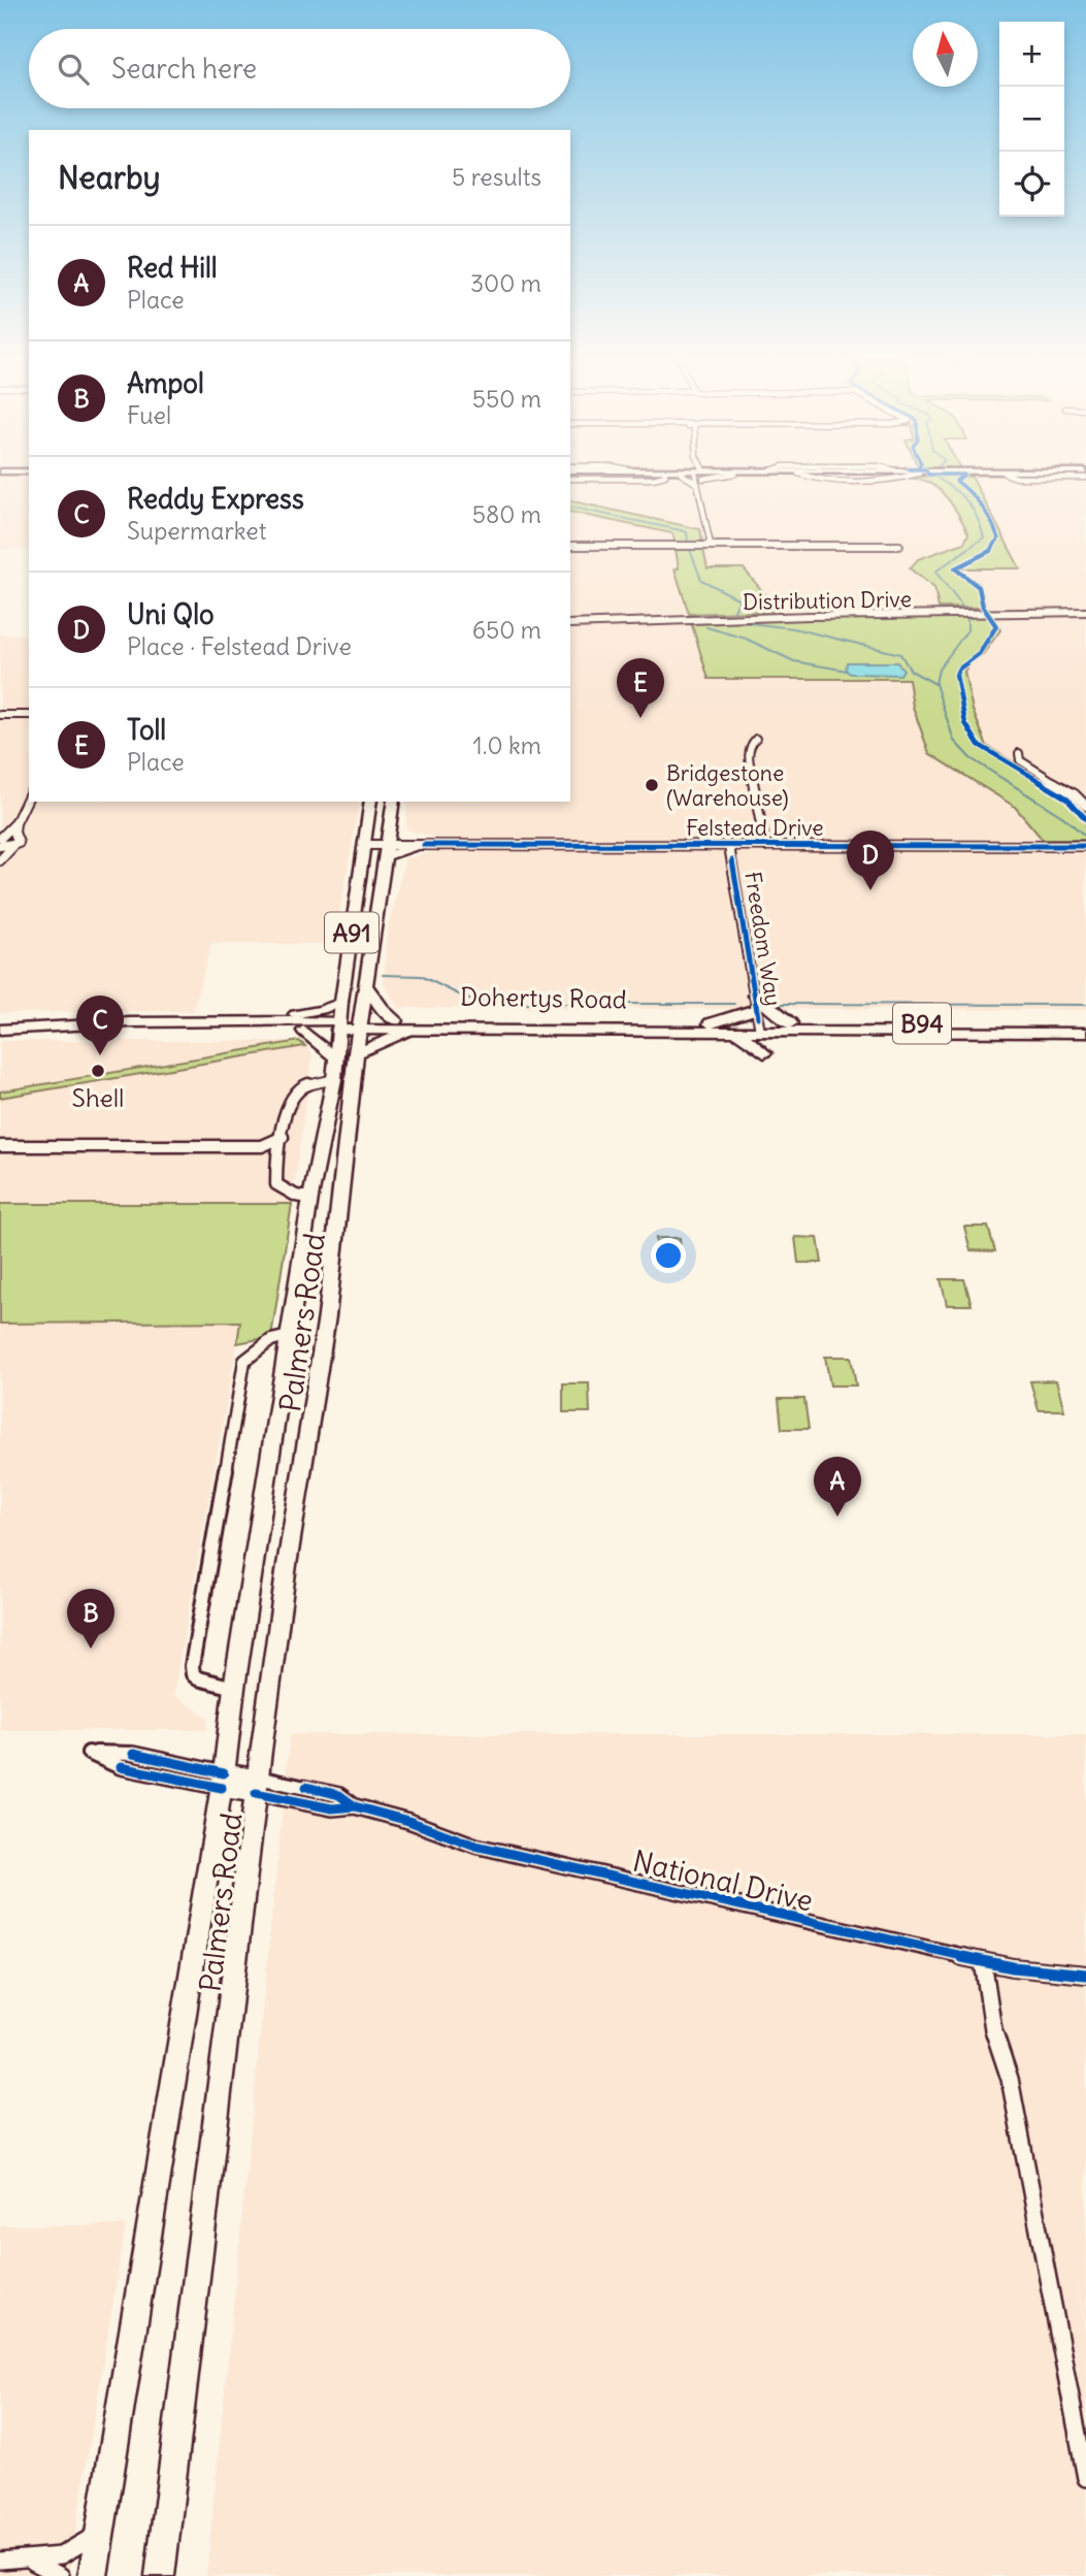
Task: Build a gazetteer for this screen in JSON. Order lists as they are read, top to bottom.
{
  "streets": {
    "main road": [
      "A91",
      "Dohertys Road",
      "B94",
      "Palmers Road"
    ],
    "street": [
      "Distribution Drive",
      "Felstead Drive",
      "Freedom Way",
      "National Drive"
    ]
  },
  "crossings": [
    ["Felstead Drive", "Freedom Way"],
    ["Felstead Drive", "Palmers Road"],
    ["Freedom Way", "Dohertys Road"],
    ["Freedom Way", "B94"],
    ["Dohertys Road", "B94"],
    ["Dohertys Road", "Palmers Road"],
    ["Palmers Road", "National Drive"]
  ],
  "places": ["Bridgestone (Warehouse)", "Shell"],
  "north": "top",
  "page": {
    "map_buttons": ["+", "−"],
    "search": "Search here",
    "heading": ["Nearby", "5 results"],
    "list": [
      {
        "mark": "A",
        "name": "Red Hill",
        "note": "Place",
        "value": "300 m"
      },
      {
        "mark": "B",
        "name": "Ampol",
        "note": "Fuel",
        "value": "550 m"
      },
      {
        "mark": "C",
        "name": "Reddy Express",
        "note": "Supermarket",
        "value": "580 m"
      },
      {
        "mark": "D",
        "name": "Uni Qlo",
        "note": "Place · Felstead Drive",
        "value": "650 m"
      },
      {
        "mark": "E",
        "name": "Toll",
        "note": "Place",
        "value": "1.0 km"
      }
    ],
    "pins": [
      "E",
      "D",
      "C",
      "A",
      "B"
    ]
  }
}
